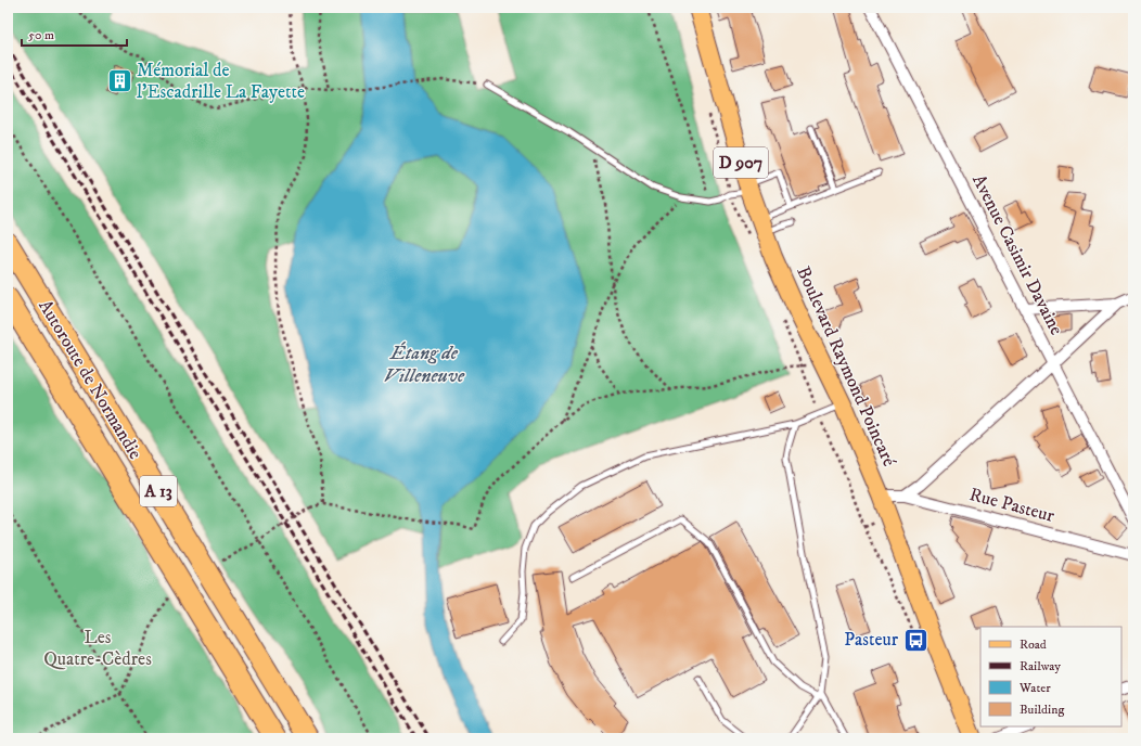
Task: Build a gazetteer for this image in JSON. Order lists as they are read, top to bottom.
{
  "streets": {
    "highway": ["Autoroute de Normandie", "A 13"],
    "main road": ["D 907", "Boulevard Raymond Poincaré"],
    "street": ["Avenue Casimir Davaine", "Rue Pasteur"]
  },
  "crossings": [
    ["Boulevard Raymond Poincaré", "Rue Pasteur"]
  ],
  "water": ["Étang de Villeneuve"],
  "parks": ["Les Quatre-Cèdres"],
  "places": {
    "building": ["Mémorial de l’Escadrille La Fayette"],
    "bus stop": ["Pasteur"]
  },
  "legend": [
    "Road",
    "Railway",
    "Water",
    "Building"
  ],
  "scale_bar": "50 m"
}
